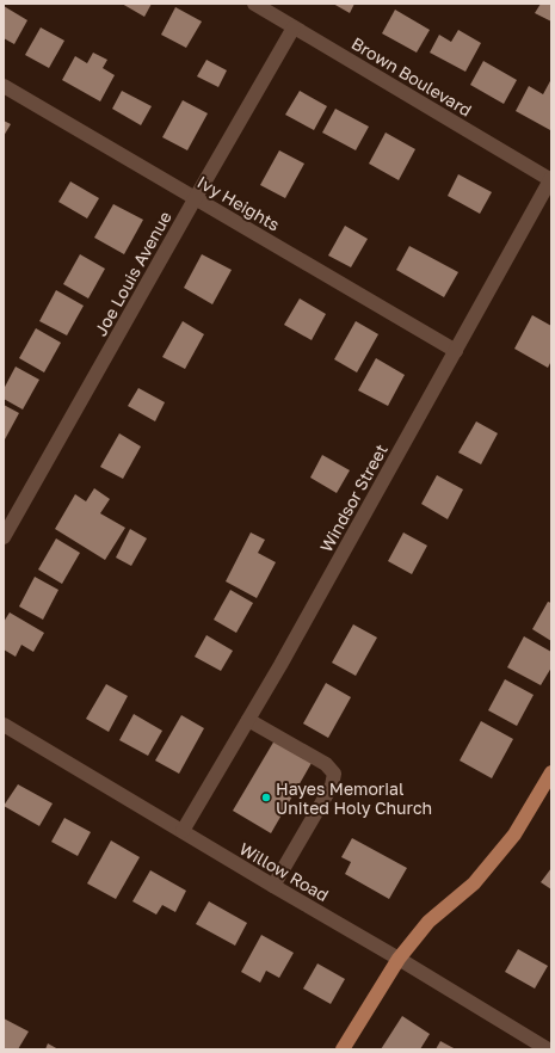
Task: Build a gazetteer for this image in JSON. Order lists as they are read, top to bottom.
{
  "streets": {
    "street": [
      "Brown Boulevard",
      "Ivy Heights",
      "Joe Louis Avenue",
      "Windsor Street",
      "Willow Road"
    ]
  },
  "crossings": [
    ["Brown Boulevard", "Joe Louis Avenue"],
    ["Brown Boulevard", "Windsor Street"],
    ["Ivy Heights", "Joe Louis Avenue"],
    ["Ivy Heights", "Windsor Street"],
    ["Windsor Street", "Willow Road"]
  ],
  "places": ["Hayes Memorial United Holy Church"]
}
